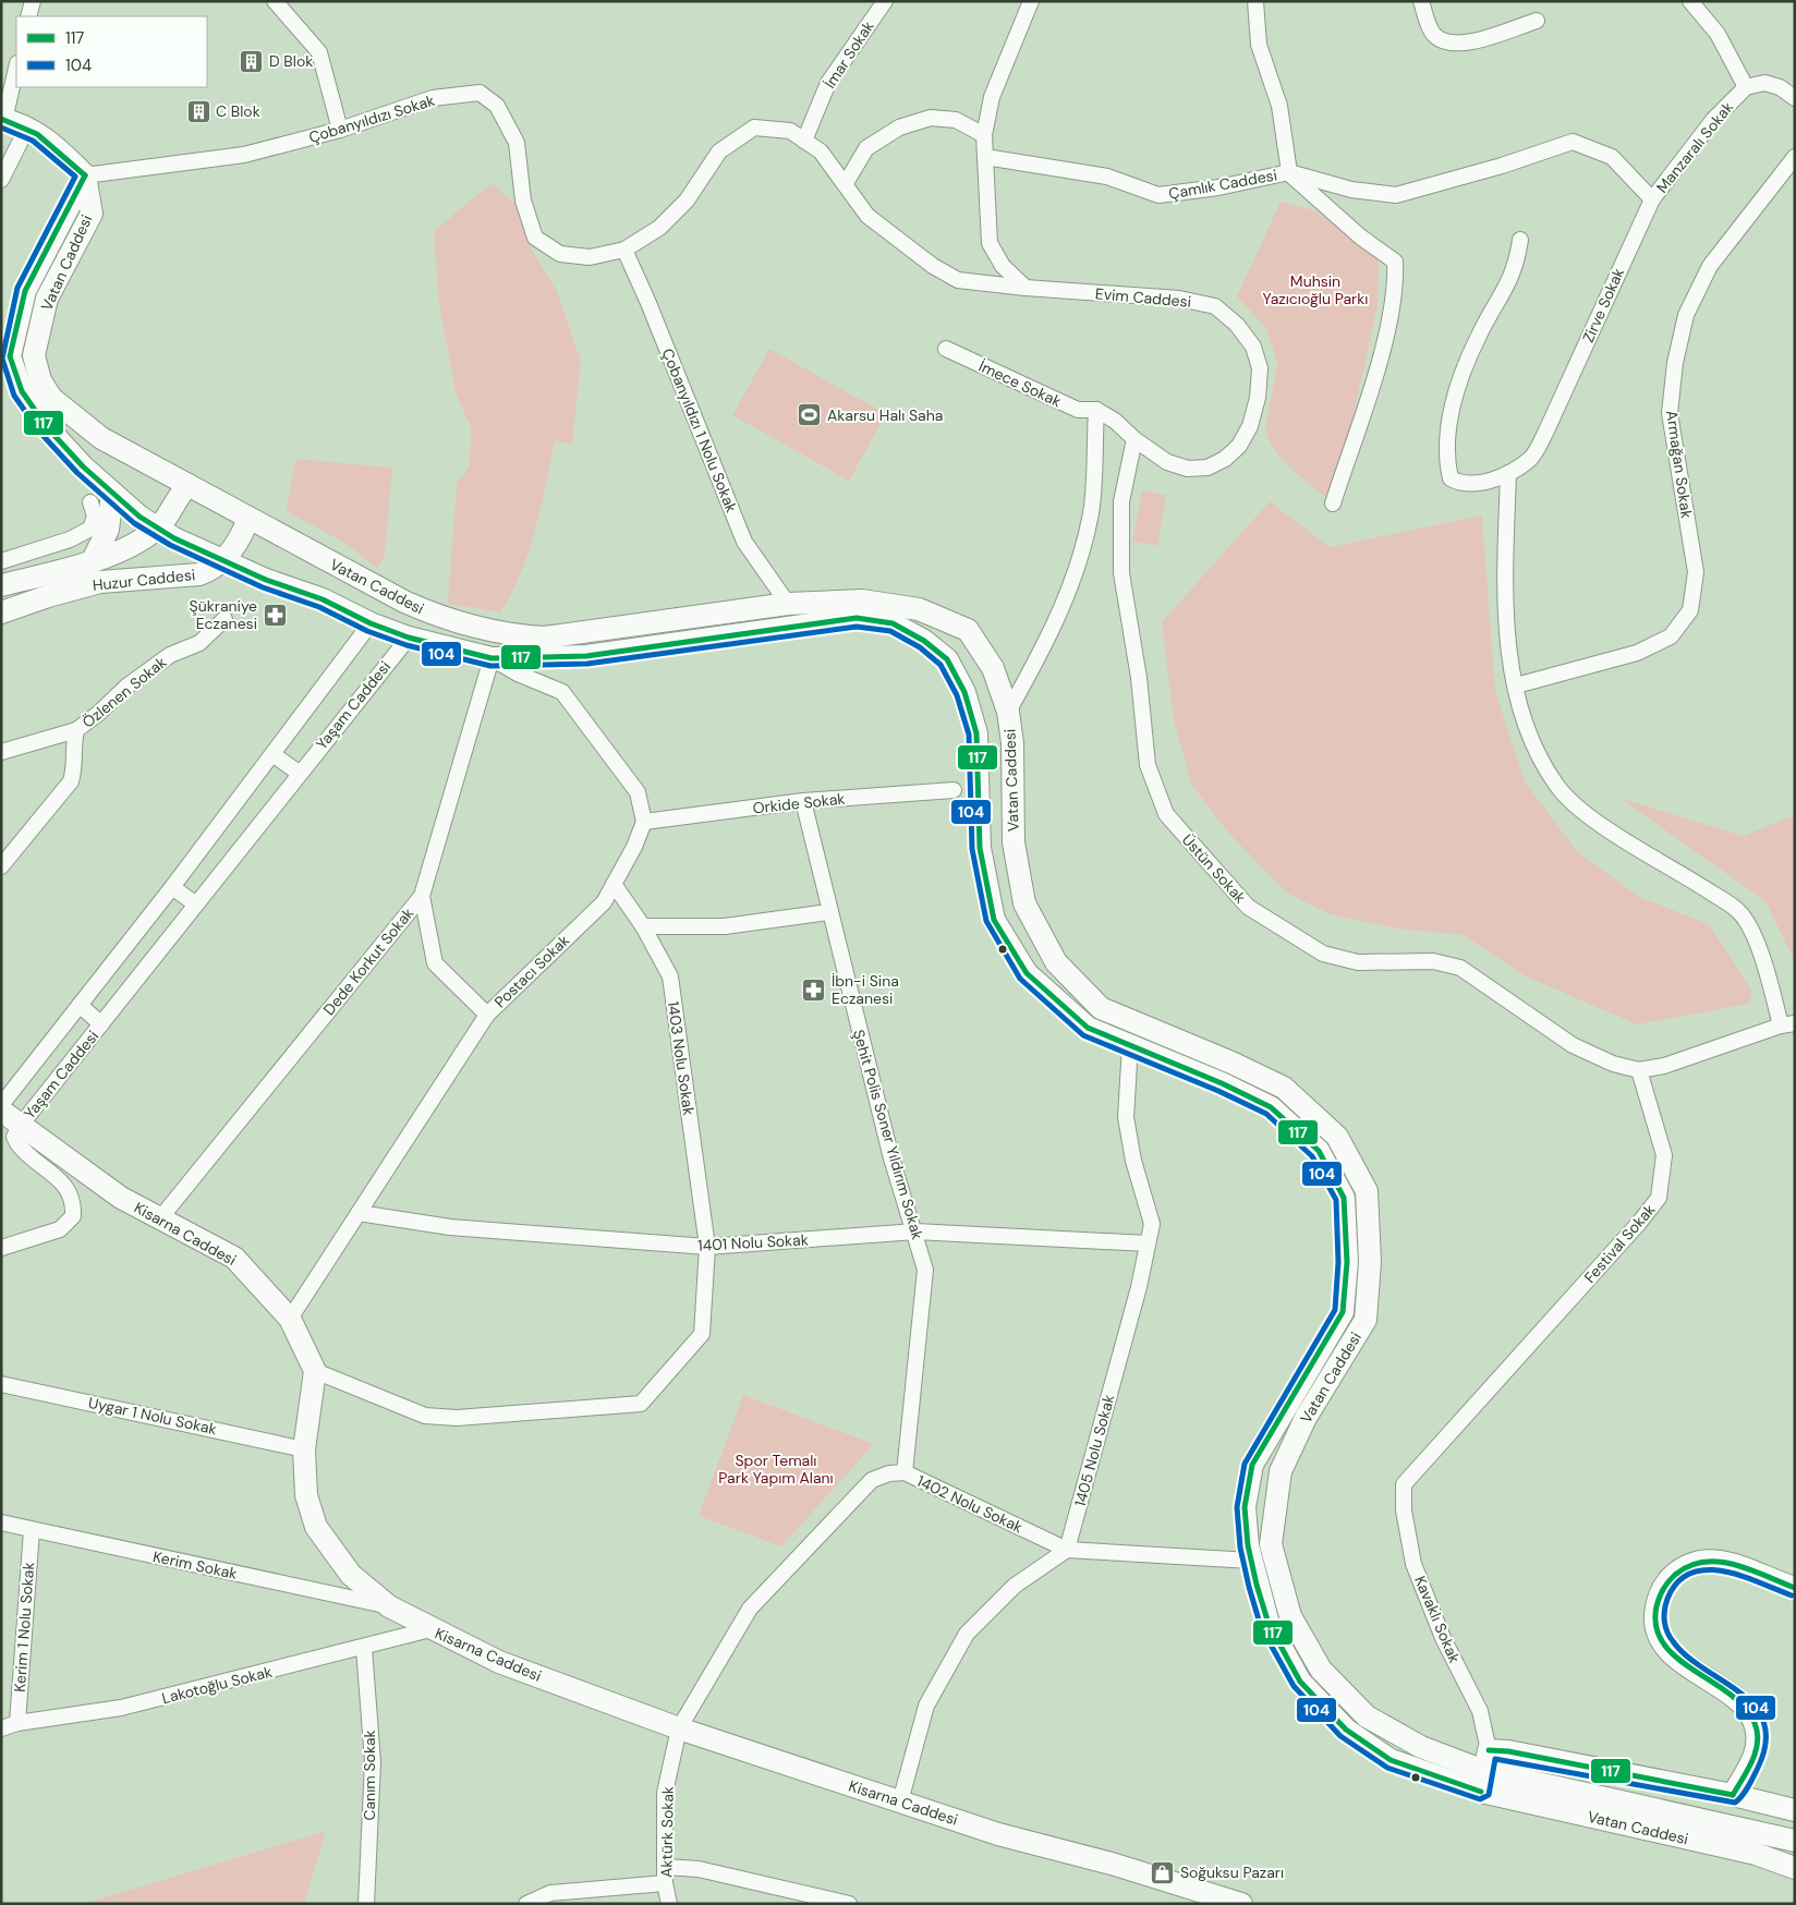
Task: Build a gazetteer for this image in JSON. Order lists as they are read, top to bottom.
{
  "streets": {
    "street": [
      "İmar Sokak",
      "Çobanyıldızı Sokak",
      "Manzaralı Sokak",
      "Çamlık Caddesi",
      "Vatan Caddesi",
      "Evim Caddesi",
      "Zirve Sokak",
      "İmece Sokak",
      "Çobanyıldızı 1 Nolu Sokak",
      "Armağan Sokak",
      "Huzur Caddesi",
      "Özlenen Sokak",
      "Yaşam Caddesi",
      "Orkide Sokak",
      "Üstün Sokak",
      "Dede Korkut Sokak",
      "Postacı Sokak",
      "1403 Nolu Sokak",
      "Şehit Polis Soner Yıldırım Sokak",
      "Kisarna Caddesi",
      "1401 Nolu Sokak",
      "Festival Sokak",
      "Uygar 1 Nolu Sokak",
      "1405 Nolu Sokak",
      "1402 Nolu Sokak",
      "Kerim Sokak",
      "Kavaklı Sokak",
      "Kerim 1 Nolu Sokak",
      "Lakotoğlu Sokak",
      "Canım Sokak",
      "Aktürk Sokak"
    ]
  },
  "crossings": [
    ["İmar Sokak", "Çobanyıldızı Sokak"],
    ["Çobanyıldızı Sokak", "Vatan Caddesi"],
    ["Çobanyıldızı Sokak", "Evim Caddesi"],
    ["Çobanyıldızı Sokak", "Çobanyıldızı 1 Nolu Sokak"],
    ["Manzaralı Sokak", "Zirve Sokak"],
    ["Vatan Caddesi", "Çobanyıldızı 1 Nolu Sokak"],
    ["Vatan Caddesi", "Huzur Caddesi"],
    ["Vatan Caddesi", "Yaşam Caddesi"],
    ["Vatan Caddesi", "Dede Korkut Sokak"],
    ["Vatan Caddesi", "1405 Nolu Sokak"],
    ["Vatan Caddesi", "1402 Nolu Sokak"],
    ["Vatan Caddesi", "Kavaklı Sokak"],
    ["Evim Caddesi", "İmece Sokak"],
    ["Evim Caddesi", "Üstün Sokak"],
    ["Yaşam Caddesi", "Kisarna Caddesi"],
    ["Orkide Sokak", "Postacı Sokak"],
    ["Orkide Sokak", "Şehit Polis Soner Yıldırım Sokak"],
    ["Üstün Sokak", "Festival Sokak"],
    ["Dede Korkut Sokak", "Kisarna Caddesi"],
    ["Postacı Sokak", "1403 Nolu Sokak"],
    ["Postacı Sokak", "Kisarna Caddesi"],
    ["Postacı Sokak", "1401 Nolu Sokak"],
    ["1403 Nolu Sokak", "Kisarna Caddesi"],
    ["1403 Nolu Sokak", "1401 Nolu Sokak"],
    ["Şehit Polis Soner Yıldırım Sokak", "1401 Nolu Sokak"],
    ["Şehit Polis Soner Yıldırım Sokak", "1402 Nolu Sokak"],
    ["Kisarna Caddesi", "Uygar 1 Nolu Sokak"],
    ["Kisarna Caddesi", "1402 Nolu Sokak"],
    ["Kisarna Caddesi", "Kerim Sokak"],
    ["Kisarna Caddesi", "Lakotoğlu Sokak"],
    ["Kisarna Caddesi", "Aktürk Sokak"],
    ["1401 Nolu Sokak", "1405 Nolu Sokak"],
    ["Festival Sokak", "Kavaklı Sokak"],
    ["1405 Nolu Sokak", "1402 Nolu Sokak"],
    ["1402 Nolu Sokak", "Aktürk Sokak"],
    ["Kerim Sokak", "Kerim 1 Nolu Sokak"],
    ["Kerim 1 Nolu Sokak", "Lakotoğlu Sokak"],
    ["Lakotoğlu Sokak", "Canım Sokak"]
  ],
  "parks": ["Muhsin Yazıcıoğlu Parkı", "Spor Temalı Park Yapım Alanı"],
  "places": {
    "building": ["D Blok", "C Blok"],
    "sports": ["Akarsu Halı Saha"],
    "pharmacy": ["Şükraniye Eczanesi", "İbn-i Sina Eczanesi"],
    "shop": ["Soğuksu Pazarı"]
  },
  "lines": ["transit line 117", "transit line 104"],
  "legend": ["117", "104"]
}
